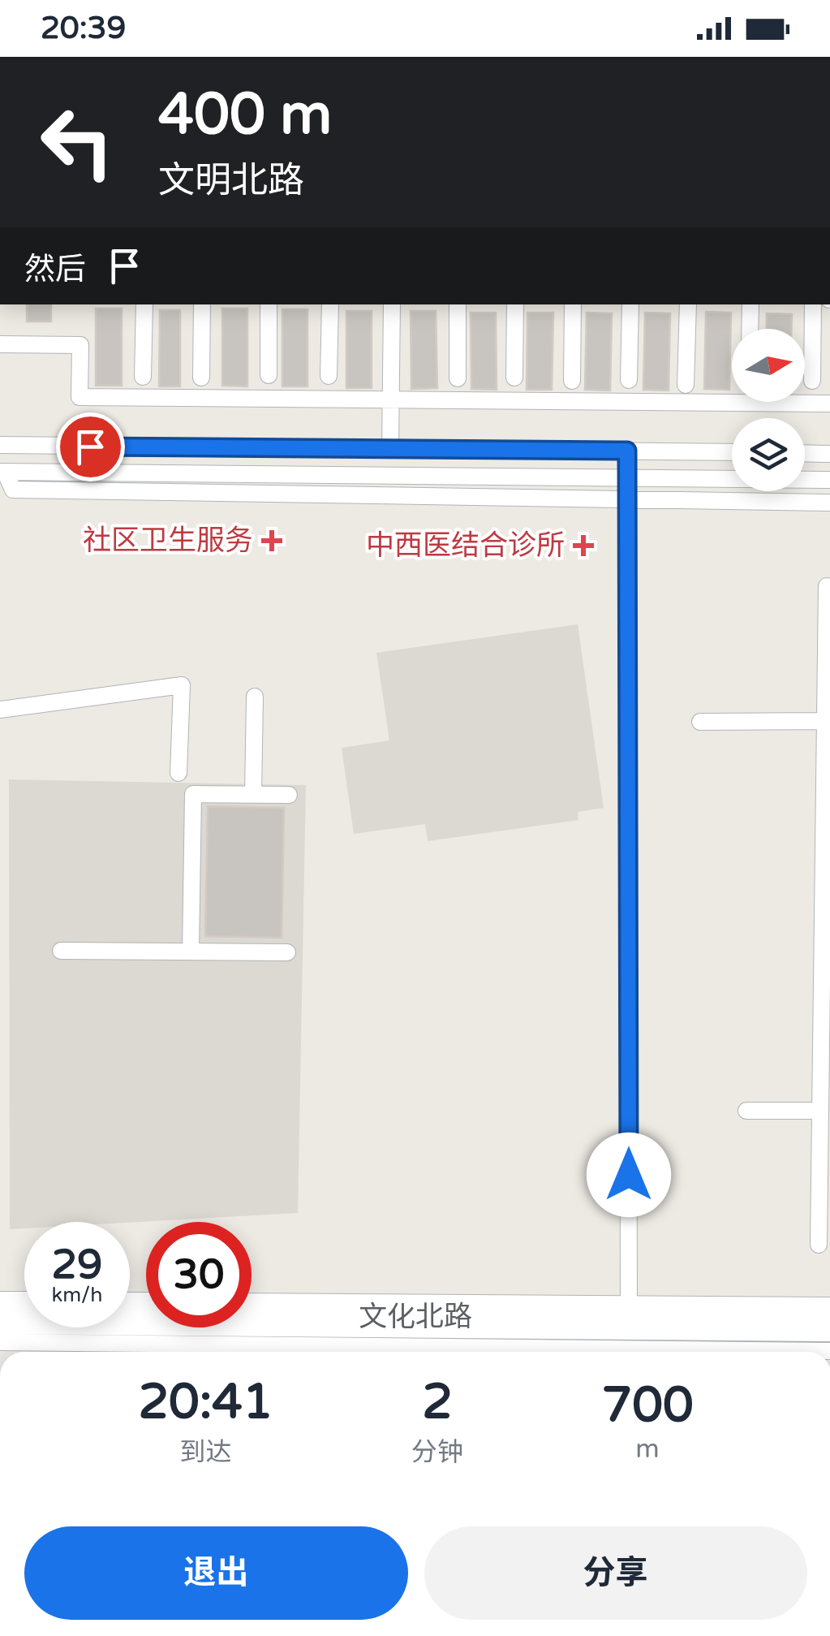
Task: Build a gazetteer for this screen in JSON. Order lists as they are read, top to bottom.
{
  "streets": {
    "street": ["文化北路"]
  },
  "places": {
    "health": ["社区卫生服务", "中西医结合诊所"]
  },
  "north": "right",
  "page": {
    "status": "20:39",
    "turn": ["400 m", "文明北路"],
    "then": "然后",
    "speed": "29 km/h",
    "limit": "30",
    "eta": [
      "20:41",
      "到达",
      "2",
      "分钟",
      "700",
      "m"
    ],
    "buttons": ["退出", "分享"]
  }
}
